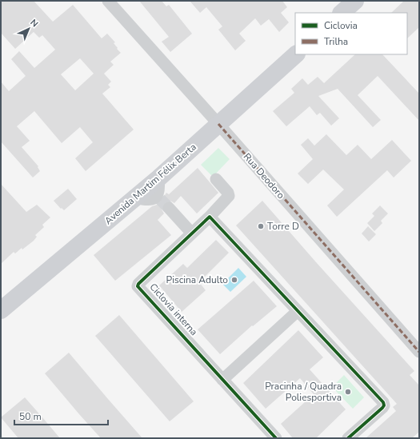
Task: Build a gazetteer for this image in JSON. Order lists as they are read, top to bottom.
{
  "streets": {
    "street": ["Rua Deodoro", "Avenida Martim Félix Berta"],
    "cycle path": ["Ciclovia interna"]
  },
  "crossings": [
    ["Rua Deodoro", "Avenida Martim Félix Berta"]
  ],
  "places": ["Torre D", "Piscina Adulto", "Pracinha / Quadra Poliesportiva"],
  "legend": ["Ciclovia", "Trilha"],
  "scale_bar": "50 m",
  "north": "top right"
}
